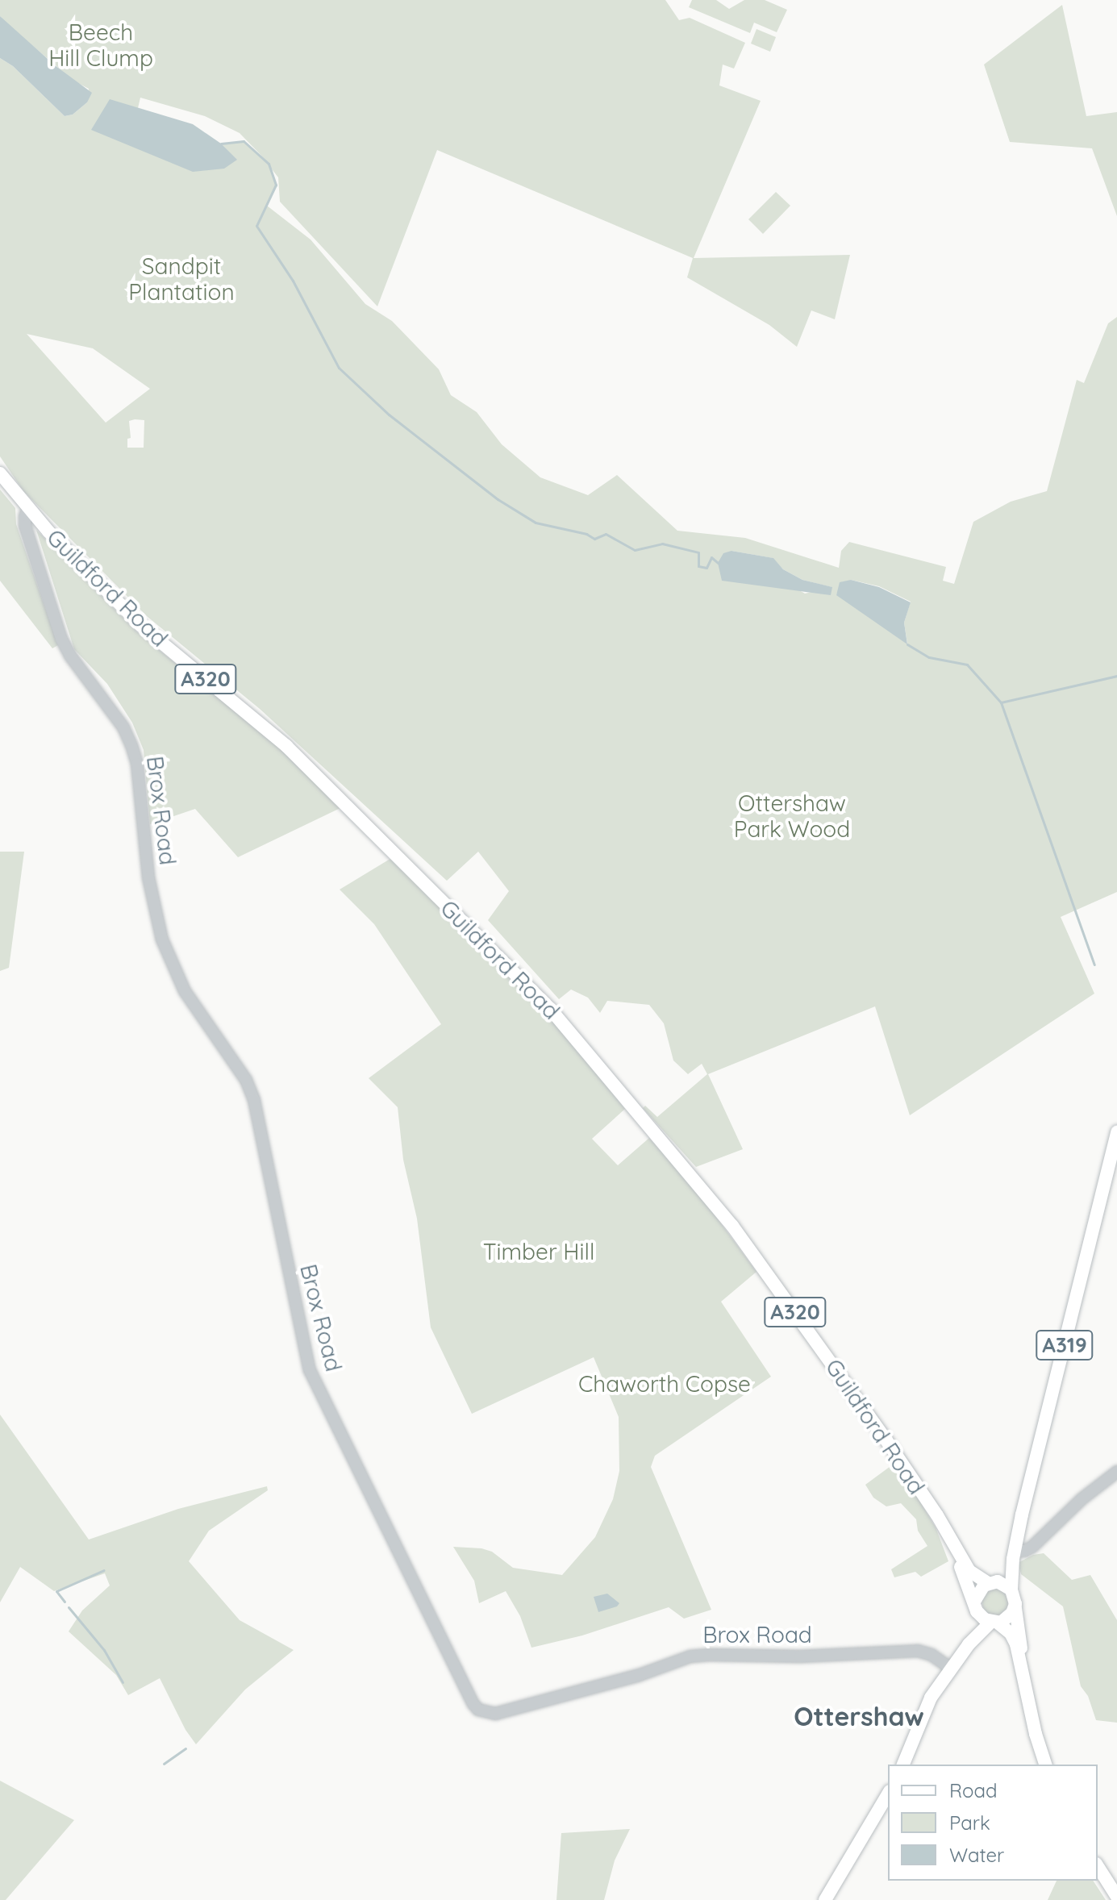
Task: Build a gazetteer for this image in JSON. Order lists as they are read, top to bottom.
{
  "streets": {
    "main road": ["Guildford Road", "A320", "A319"],
    "street": ["Brox Road"]
  },
  "crossings": [
    ["Guildford Road", "Brox Road"],
    ["Guildford Road", "A319"]
  ],
  "districts": ["Ottershaw"],
  "parks": [
    "Beech Hill Clump",
    "Sandpit Plantation",
    "Ottershaw Park Wood",
    "Timber Hill",
    "Chaworth Copse"
  ],
  "legend": ["Road", "Park", "Water"]
}
